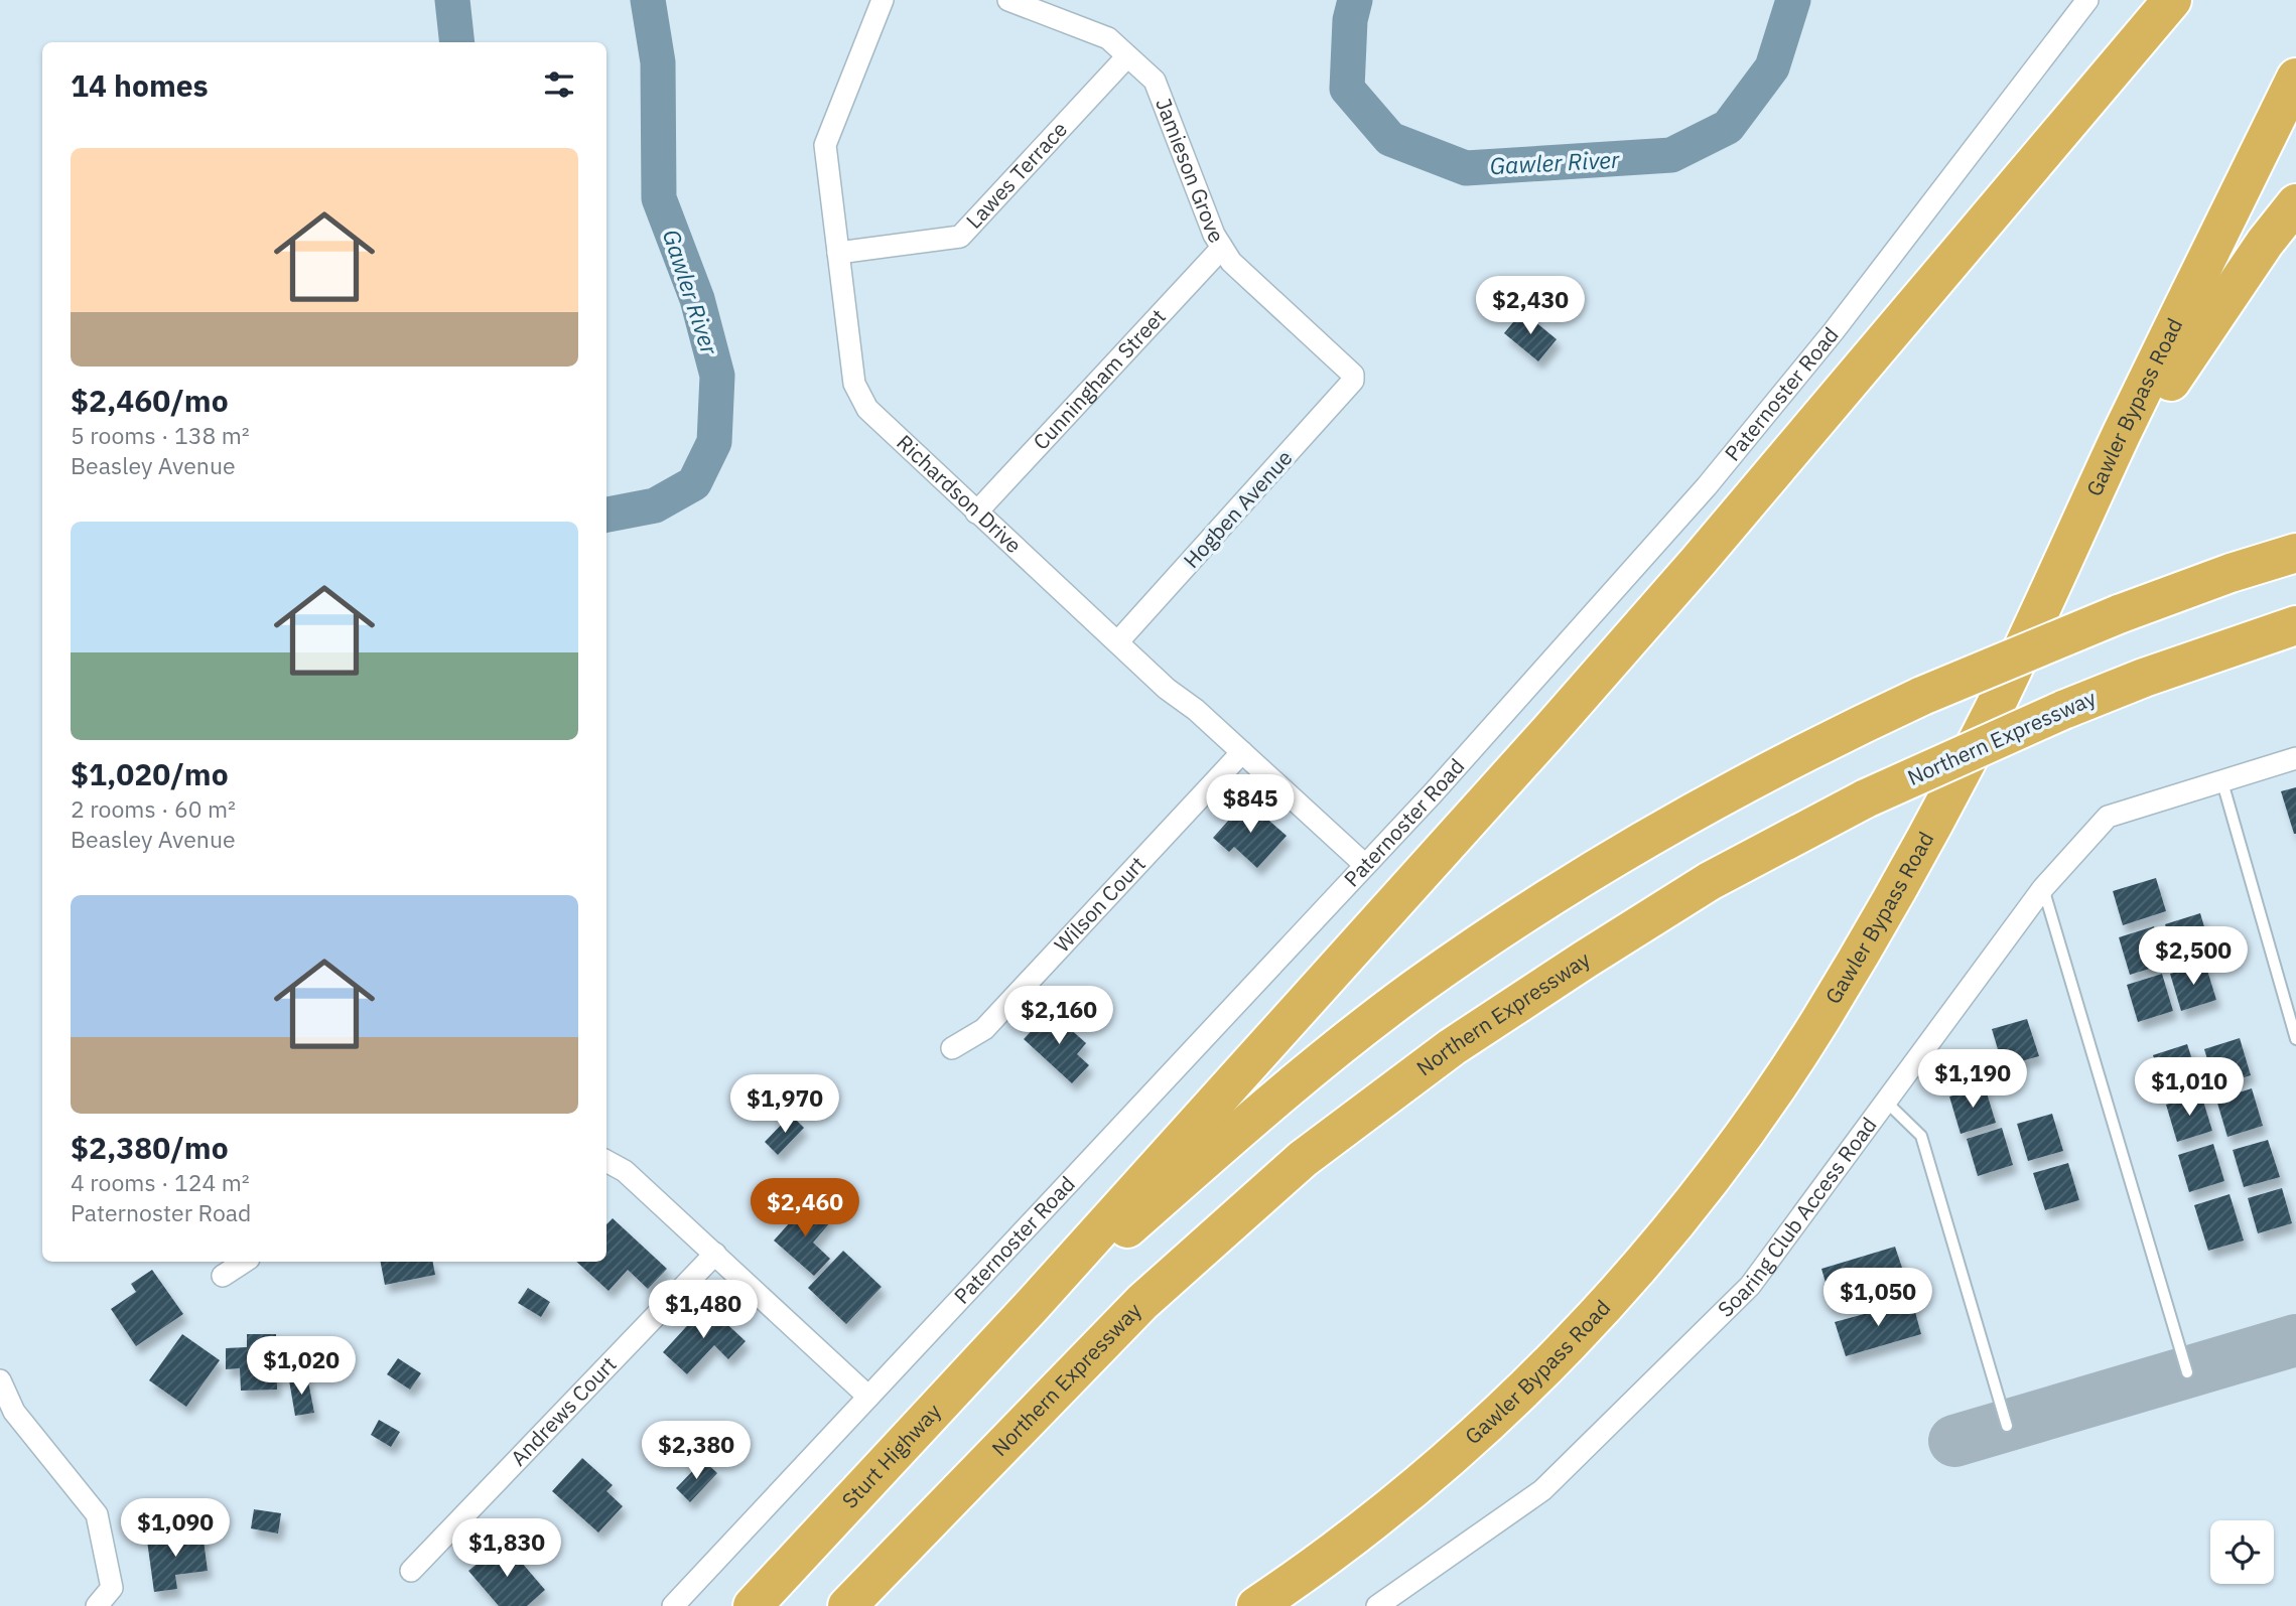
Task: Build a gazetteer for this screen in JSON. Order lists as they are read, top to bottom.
{
  "streets": {
    "highway": ["Gawler Bypass Road", "Northern Expressway", "Sturt Highway"],
    "street": [
      "Jamieson Grove",
      "Lawes Terrace",
      "Cunningham Street",
      "Paternoster Road",
      "Richardson Drive",
      "Hogben Avenue",
      "Wilson Court",
      "Soaring Club Access Road",
      "Andrews Court"
    ]
  },
  "crossings": [
    ["Jamieson Grove", "Lawes Terrace"],
    ["Jamieson Grove", "Cunningham Street"],
    ["Jamieson Grove", "Hogben Avenue"],
    ["Lawes Terrace", "Richardson Drive"],
    ["Cunningham Street", "Richardson Drive"],
    ["Paternoster Road", "Richardson Drive"],
    ["Richardson Drive", "Hogben Avenue"],
    ["Richardson Drive", "Wilson Court"]
  ],
  "water": ["Gawler River"],
  "page": {
    "heading": "14 homes",
    "list": [
      {
        "name": "$2,460/mo",
        "note": "5 rooms · 138 m² · Beasley Avenue"
      },
      {
        "name": "$1,020/mo",
        "note": "2 rooms · 60 m² · Beasley Avenue"
      },
      {
        "name": "$2,380/mo",
        "note": "4 rooms · 124 m² · Paternoster Road"
      }
    ],
    "price": [
      "$2,430",
      "$845",
      "$2,500",
      "$2,160",
      "$1,190",
      "$1,010",
      "$1,970",
      "$2,460",
      "$1,050",
      "$1,480",
      "$1,020",
      "$2,380",
      "$1,090",
      "$1,830"
    ]
  }
}
